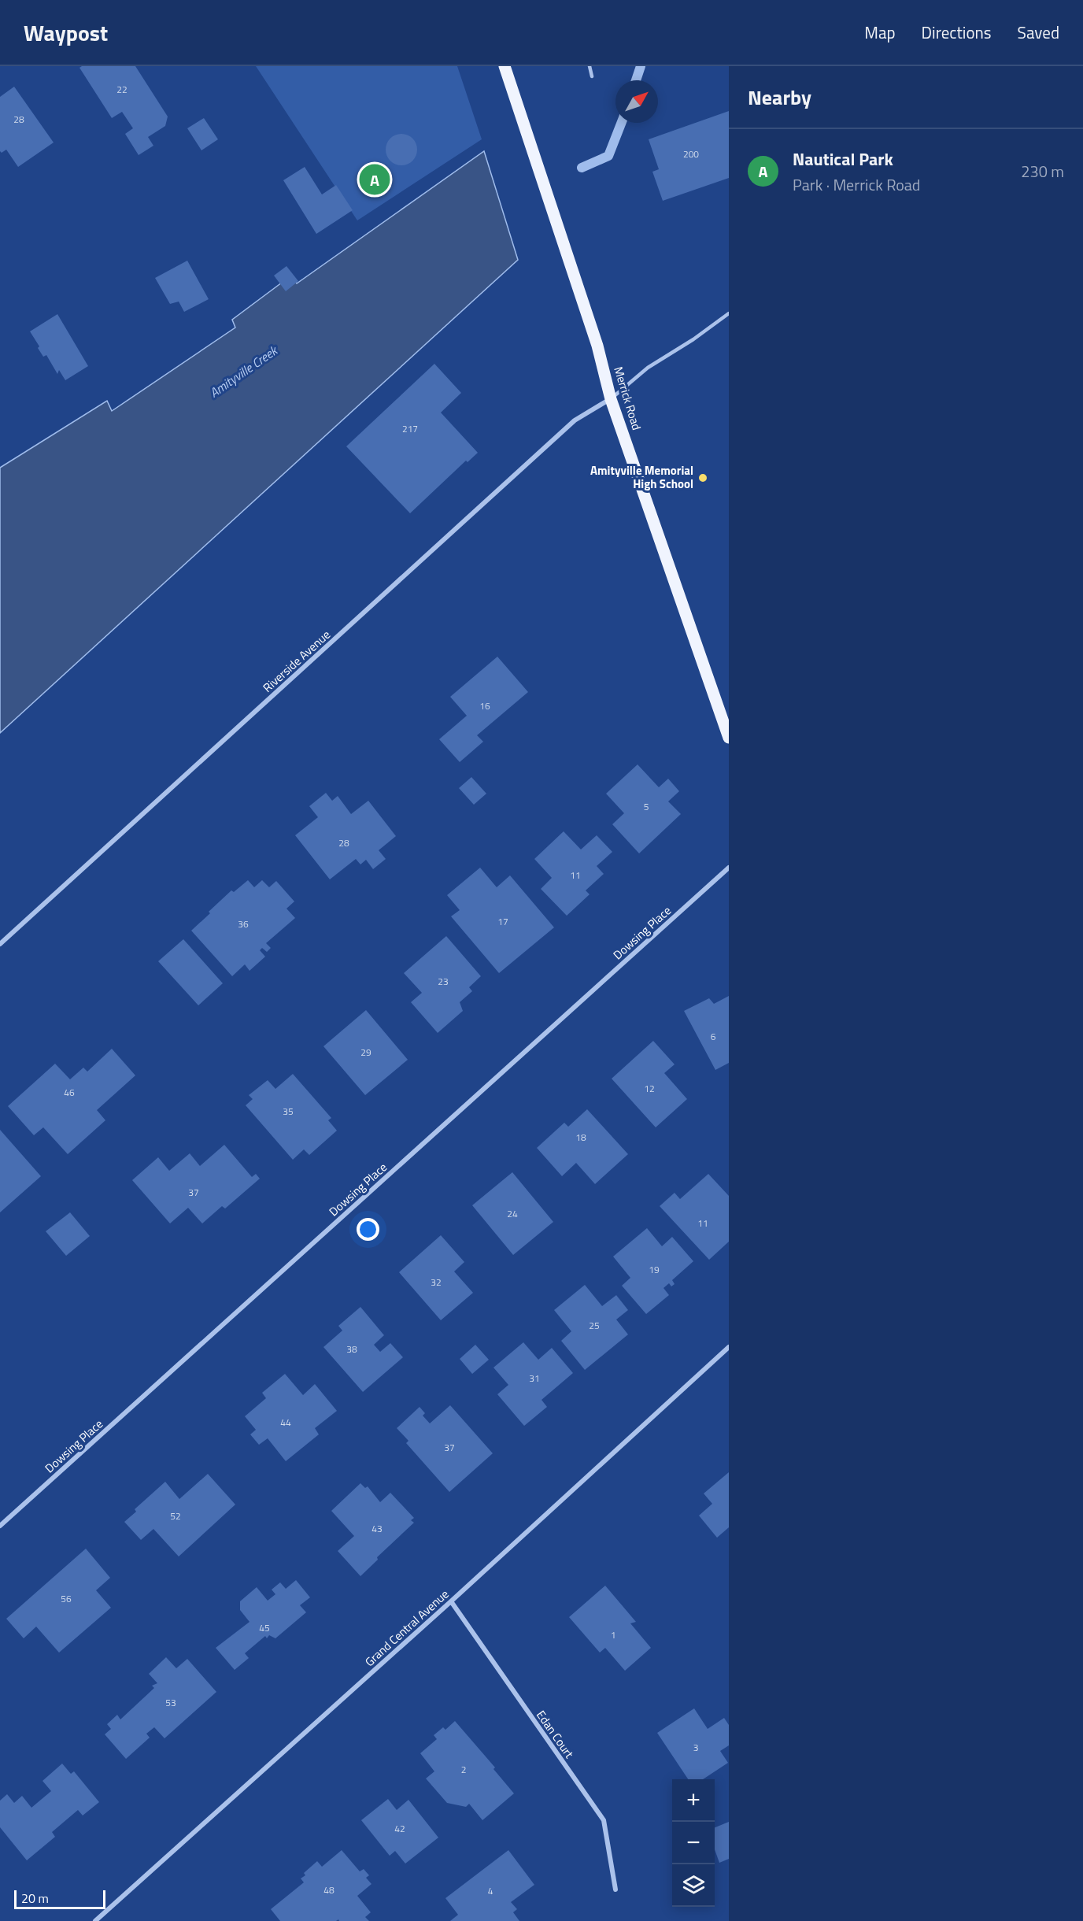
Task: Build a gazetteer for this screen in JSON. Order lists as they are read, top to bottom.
{
  "streets": {
    "main road": ["Merrick Road"],
    "street": [
      "Riverside Avenue",
      "Dowsing Place",
      "Grand Central Avenue",
      "Edan Court"
    ]
  },
  "crossings": [
    ["Merrick Road", "Riverside Avenue"],
    ["Grand Central Avenue", "Edan Court"]
  ],
  "water": ["Amityville Creek"],
  "places": ["Amityville Memorial High School"],
  "house_numbers": [
    "22",
    "28",
    "200",
    "217",
    "16",
    "5",
    "28",
    "11",
    "17",
    "36",
    "23",
    "6",
    "29",
    "12",
    "46",
    "35",
    "18",
    "37",
    "24",
    "11",
    "19",
    "32",
    "25",
    "38",
    "31",
    "44",
    "37",
    "52",
    "43",
    "56",
    "45",
    "1",
    "53",
    "3",
    "2",
    "42",
    "48",
    "4"
  ],
  "scale_bar": "20 m",
  "north": "top right",
  "page": {
    "header": "Waypost",
    "nav": ["Map", "Directions", "Saved"],
    "heading": "Nearby",
    "list": [
      {
        "mark": "A",
        "name": "Nautical Park",
        "note": "Park · Merrick Road",
        "value": "230 m"
      }
    ],
    "pins": "A",
    "map_buttons": ["+", "−"],
    "scale": "20 m"
  }
}
